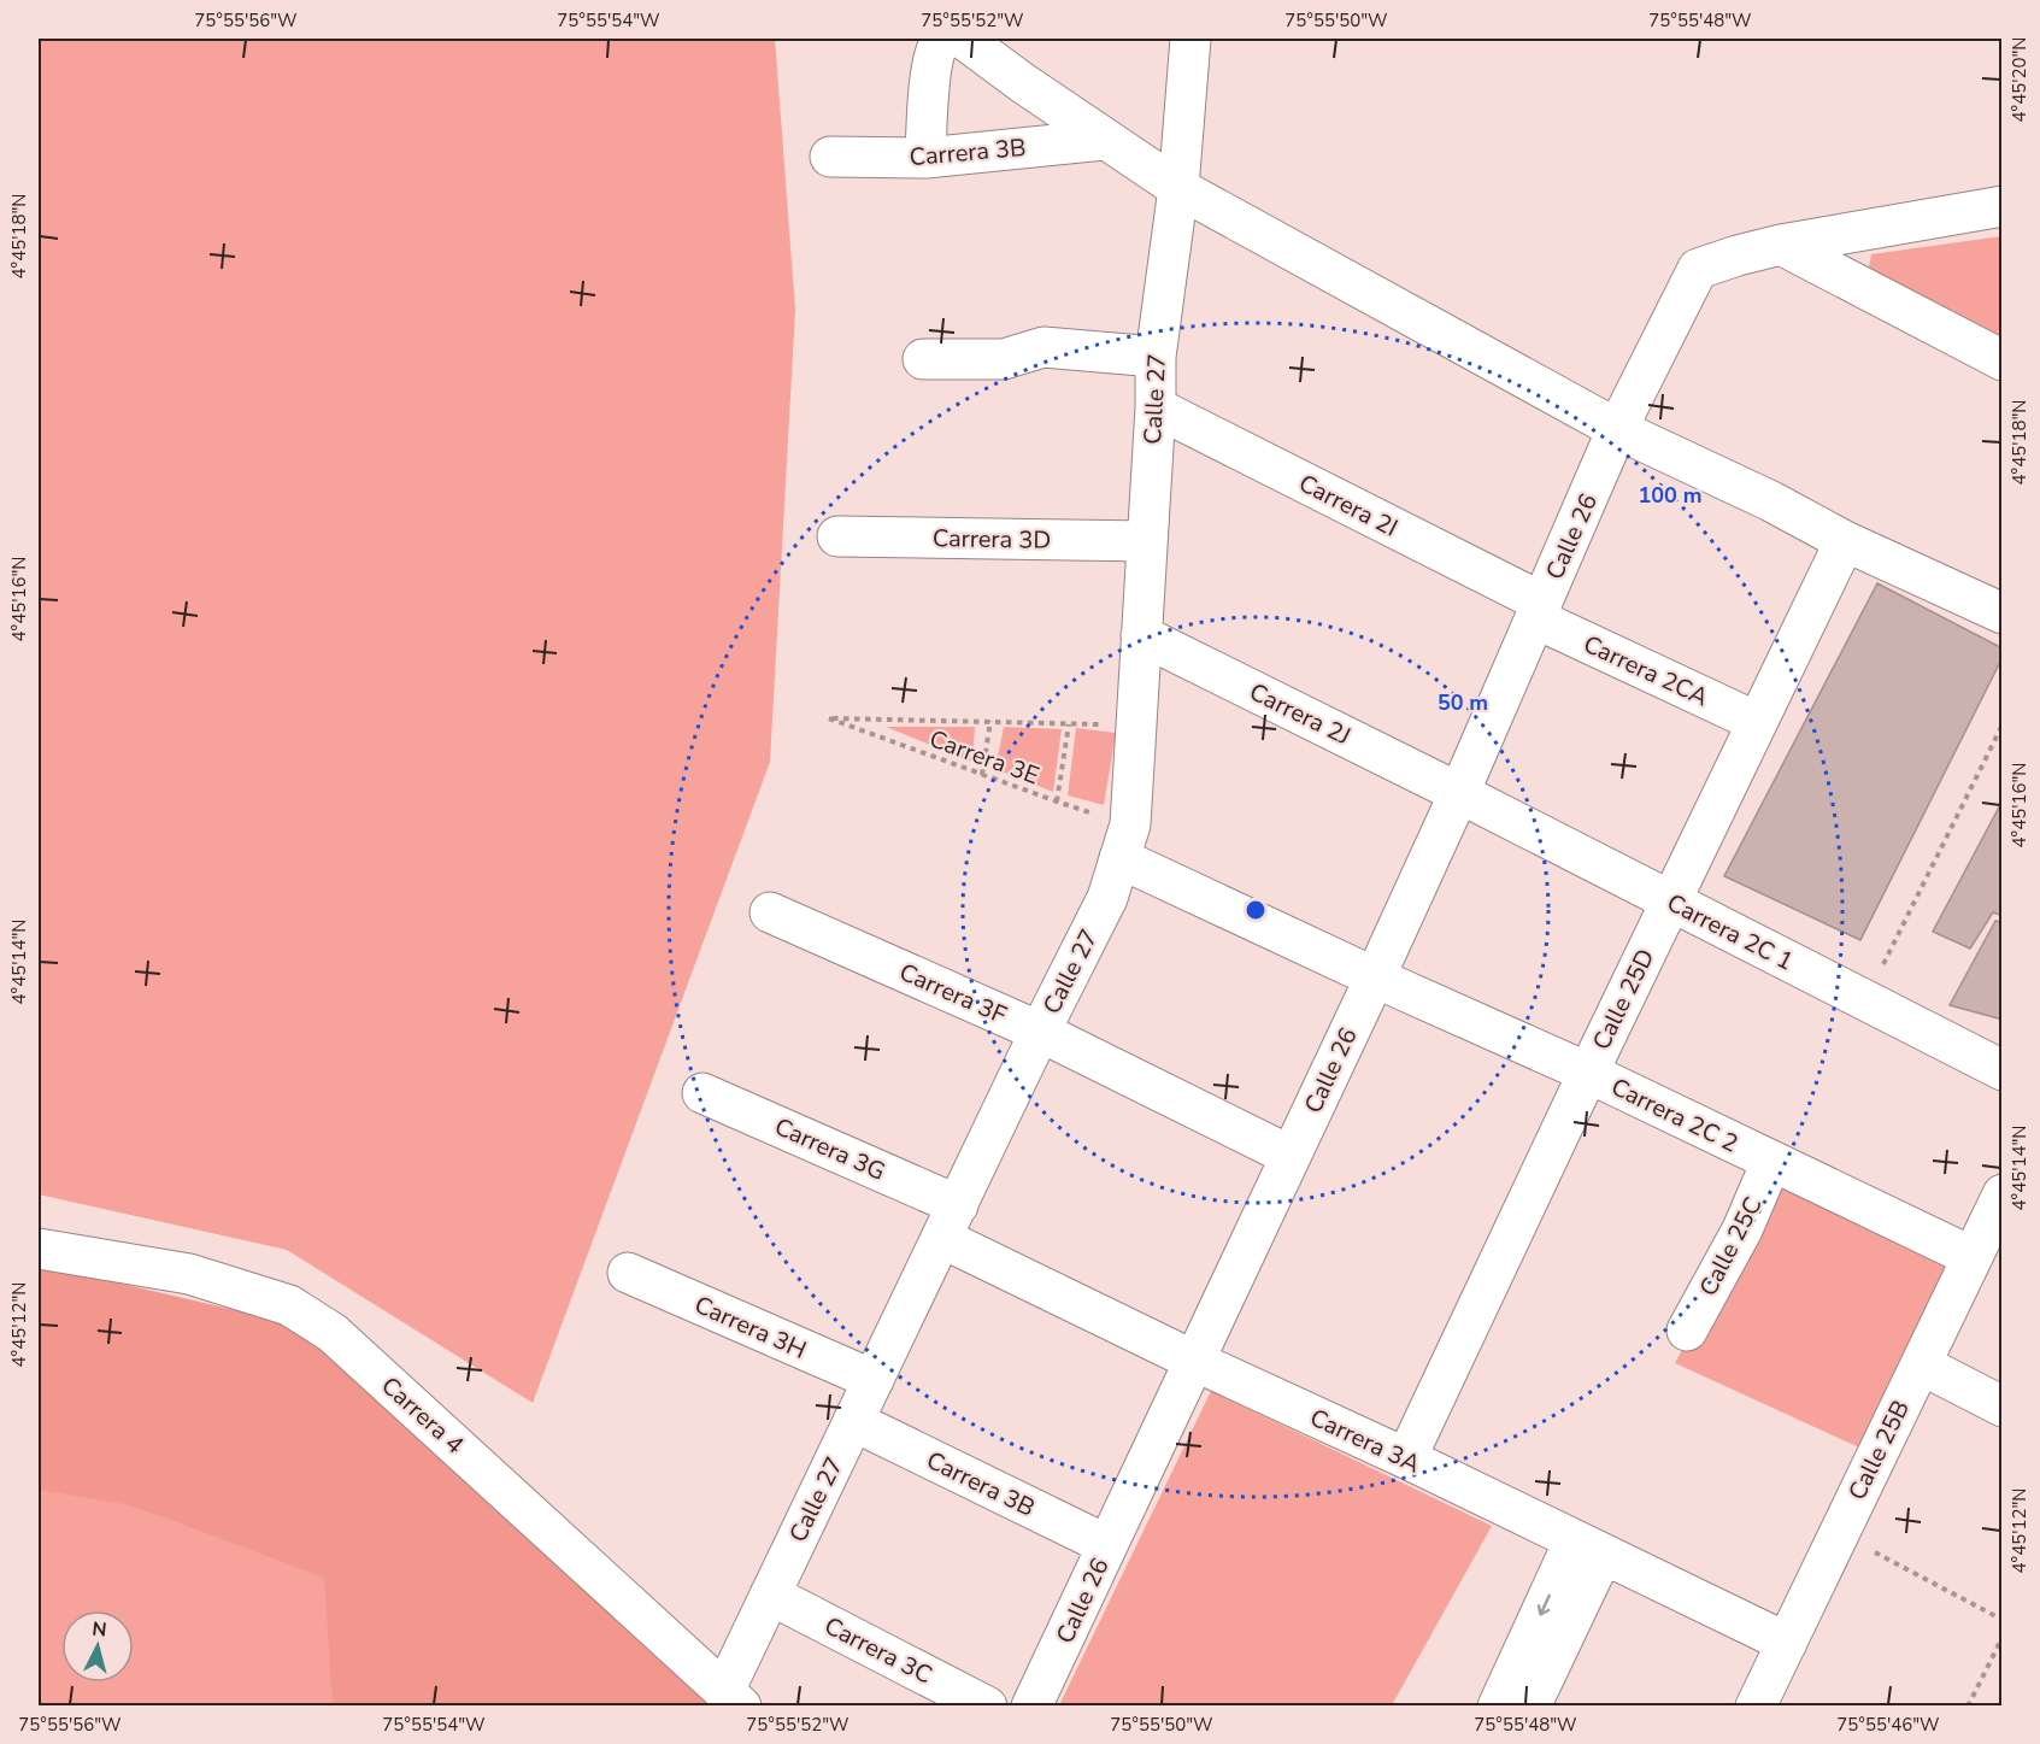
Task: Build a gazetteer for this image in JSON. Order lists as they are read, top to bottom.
{
  "streets": {
    "street": [
      "Carrera 3B",
      "Calle 27",
      "Carrera 2I",
      "Calle 26",
      "Carrera 3D",
      "Carrera 2CA",
      "Carrera 2J",
      "Carrera 2C 1",
      "Carrera 3F",
      "Calle 25D",
      "Carrera 2C 2",
      "Carrera 3G",
      "Calle 25C",
      "Carrera 3H",
      "Carrera 4",
      "Carrera 3A",
      "Calle 25B",
      "Carrera 3C"
    ],
    "path": ["Carrera 3E"]
  },
  "crossings": [
    ["Carrera 3B", "Calle 27"],
    ["Carrera 3B", "Calle 26"],
    ["Calle 27", "Carrera 2I"],
    ["Calle 27", "Carrera 3D"],
    ["Calle 27", "Carrera 2J"],
    ["Calle 27", "Carrera 3E"],
    ["Calle 27", "Carrera 3F"],
    ["Calle 27", "Carrera 2C 2"],
    ["Calle 27", "Carrera 3G"],
    ["Calle 27", "Carrera 3H"],
    ["Calle 27", "Carrera 4"],
    ["Calle 27", "Carrera 3A"],
    ["Calle 27", "Carrera 3C"],
    ["Carrera 2I", "Calle 26"],
    ["Carrera 2I", "Carrera 2CA"],
    ["Calle 26", "Carrera 2CA"],
    ["Calle 26", "Carrera 2J"],
    ["Calle 26", "Carrera 2C 1"],
    ["Calle 26", "Carrera 3F"],
    ["Calle 26", "Carrera 2C 2"],
    ["Calle 26", "Carrera 3A"],
    ["Carrera 2CA", "Calle 25D"],
    ["Carrera 2J", "Carrera 2C 1"],
    ["Carrera 3E", "Carrera 2C 2"],
    ["Carrera 2C 1", "Calle 25D"],
    ["Calle 25D", "Carrera 2C 2"],
    ["Calle 25D", "Carrera 3A"],
    ["Carrera 2C 2", "Calle 25C"],
    ["Carrera 2C 2", "Calle 25B"],
    ["Carrera 3G", "Carrera 3A"],
    ["Carrera 3A", "Calle 25B"]
  ],
  "north": "top",
  "coordinates": [
    "75°55'56\"W",
    "75°55'54\"W",
    "75°55'52\"W",
    "75°55'50\"W",
    "75°55'48\"W",
    "4°45'20\"N",
    "4°45'18\"N",
    "4°45'16\"N",
    "4°45'14\"N",
    "4°45'12\"N",
    "75°55'46\"W"
  ],
  "rings": ["100 m", "50 m"]
}
